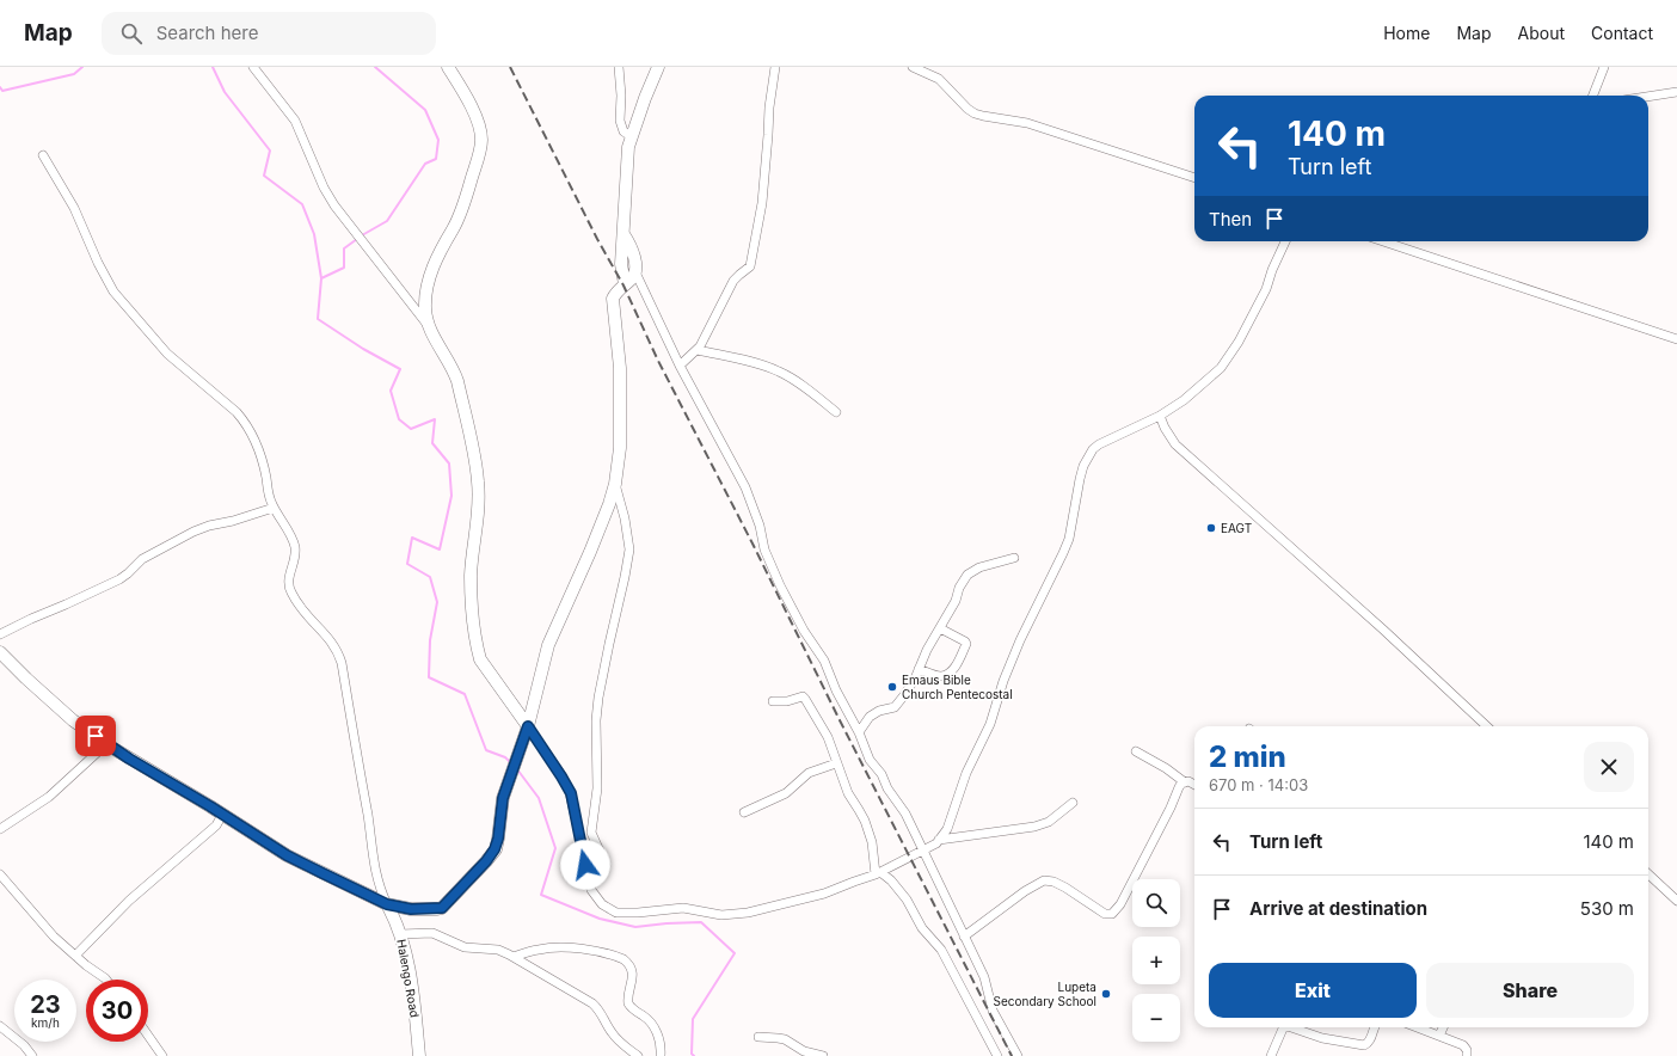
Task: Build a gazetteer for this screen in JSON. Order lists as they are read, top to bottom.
{
  "streets": {
    "street": ["Halengo Road"]
  },
  "places": ["EAGT", "Emaus Bible Church Pentecostal", "Lupeta Secondary School"],
  "page": {
    "header": "Map",
    "search": "Search here",
    "nav": [
      "Home",
      "Map",
      "About",
      "Contact"
    ],
    "turn": ["140 m", "Turn left"],
    "then": "Then",
    "heading": ["2 min", "670 m · 14:03"],
    "list": [
      {
        "name": "Turn left",
        "value": "140 m"
      },
      {
        "name": "Arrive at destination",
        "value": "530 m"
      }
    ],
    "map_buttons": ["+", "−"],
    "buttons": ["Exit", "Share"],
    "speed": "23 km/h",
    "limit": "30"
  }
}
